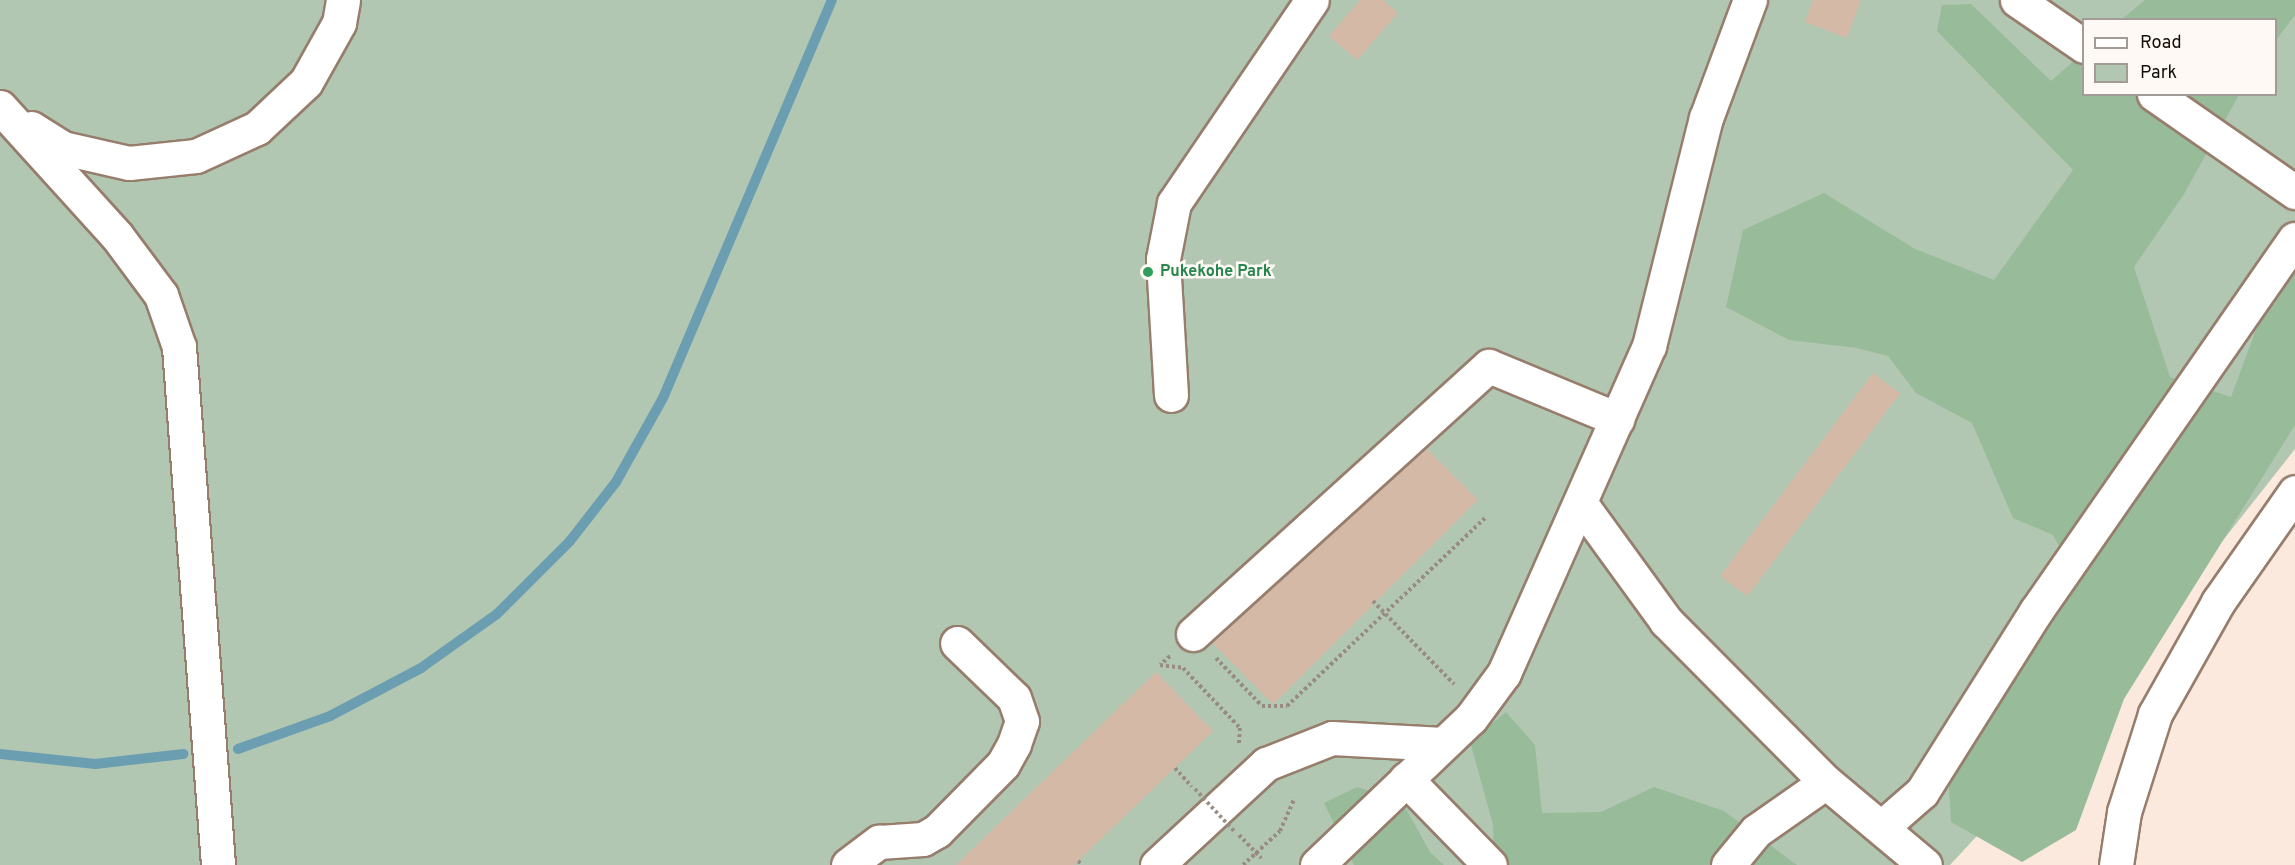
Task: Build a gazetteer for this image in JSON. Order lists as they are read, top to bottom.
{
  "places": ["Pukekohe Park"],
  "legend": ["Road", "Park"]
}
